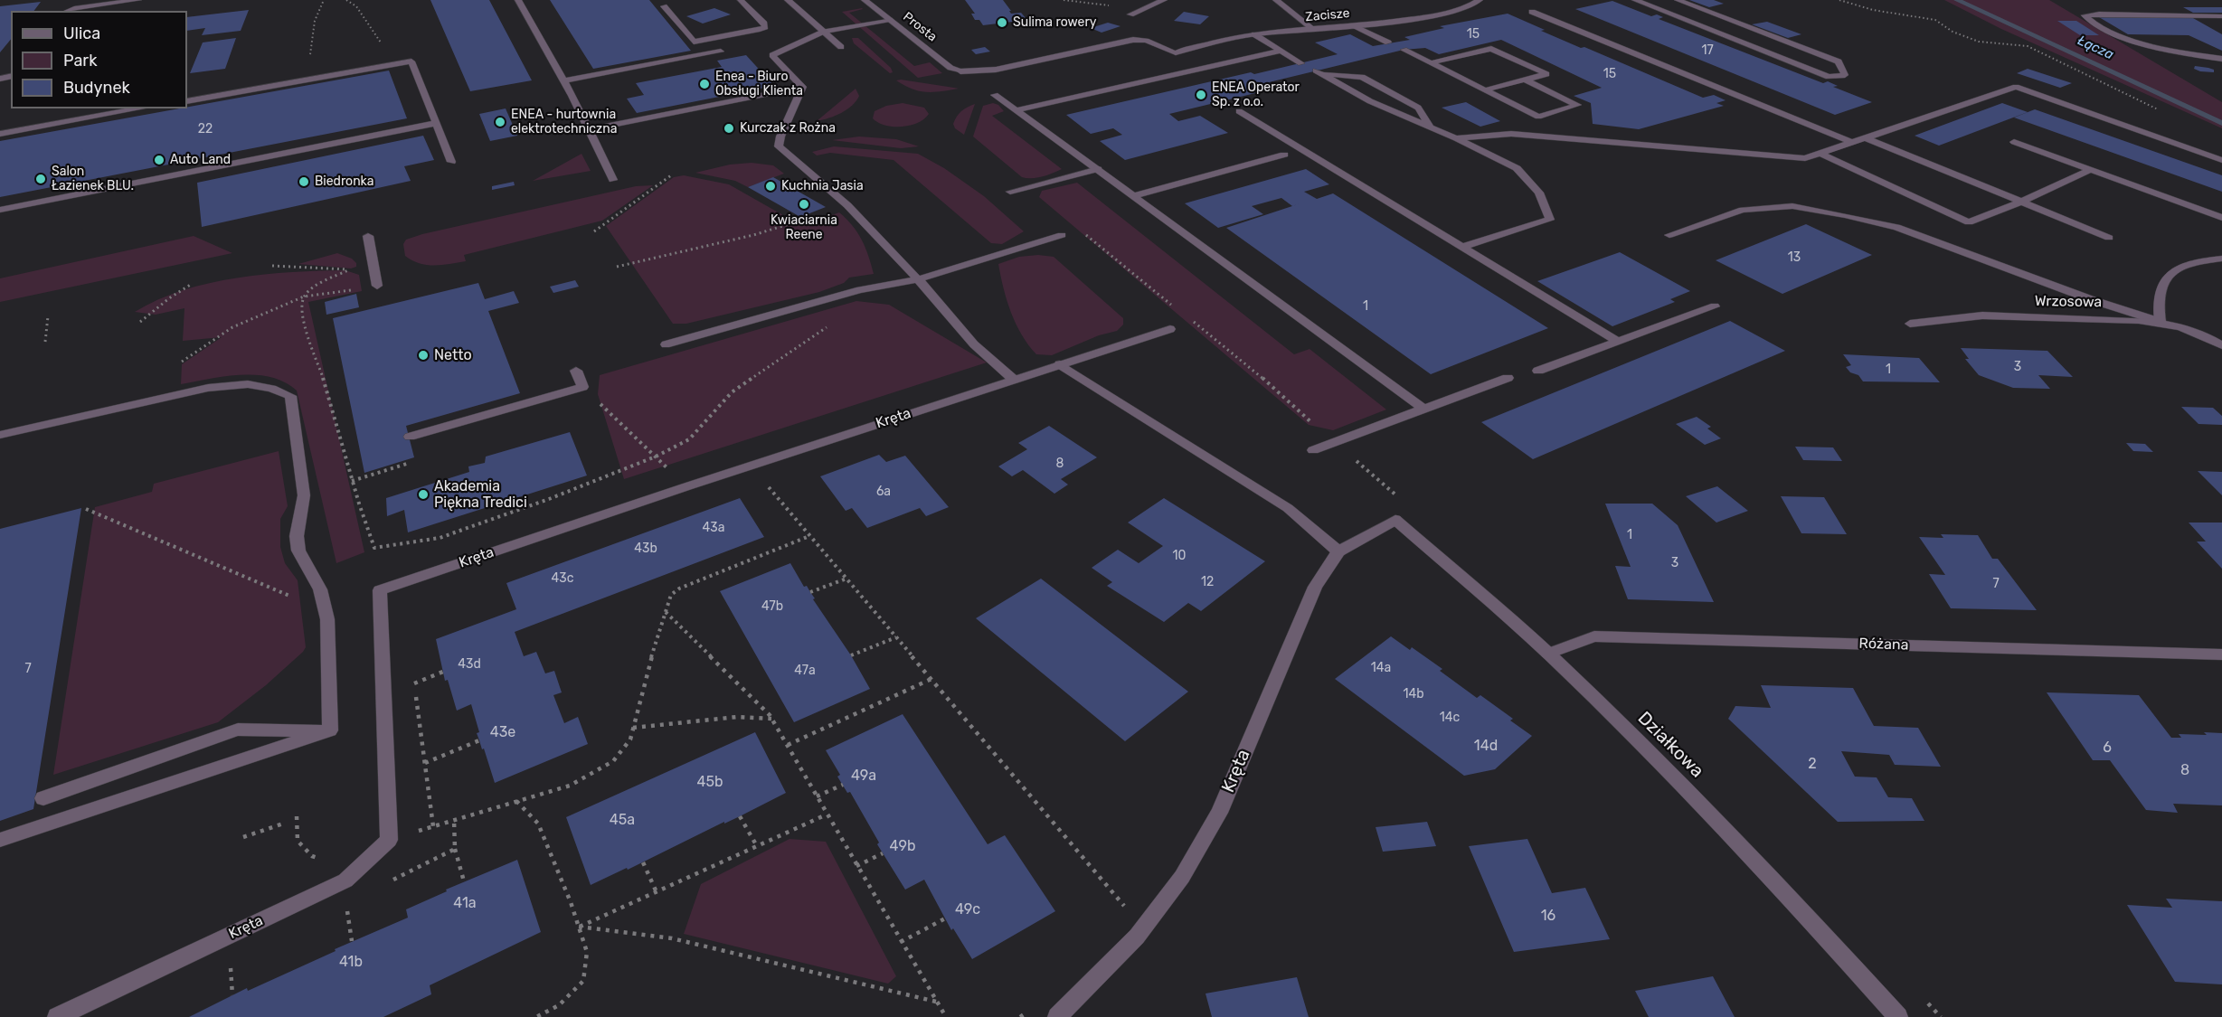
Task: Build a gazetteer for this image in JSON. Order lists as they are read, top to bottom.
{
  "streets": {
    "street": [
      "Zacisze",
      "Prosta",
      "Wrzosowa",
      "Kręta",
      "Różana",
      "Działkowa"
    ]
  },
  "crossings": [
    ["Zacisze", "Prosta"],
    ["Kręta", "Działkowa"],
    ["Różana", "Działkowa"]
  ],
  "water": ["Łącza"],
  "places": [
    "Sulima rowery",
    "Enea - Biuro Obsługi Klienta",
    "ENEA Operator Sp. z o.o.",
    "ENEA - hurtownia elektrotechniczna",
    "Kurczak z Rożna",
    "Auto Land",
    "Salon Łazienek BLU.",
    "Biedronka",
    "Kuchnia Jasia",
    "Kwiaciarnia Reene",
    "Netto",
    "Akademia Piękna Tredici"
  ],
  "house_numbers": [
    "15",
    "17",
    "15",
    "22",
    "13",
    "1",
    "3",
    "1",
    "8",
    "6a",
    "43a",
    "1",
    "43b",
    "10",
    "3",
    "43c",
    "12",
    "7",
    "47b",
    "43d",
    "14a",
    "7",
    "47a",
    "14b",
    "14c",
    "43e",
    "14d",
    "6",
    "2",
    "8",
    "49a",
    "45b",
    "45a",
    "49b",
    "41a",
    "49c",
    "16",
    "41b"
  ],
  "legend": ["Ulica", "Park", "Budynek"]
}
